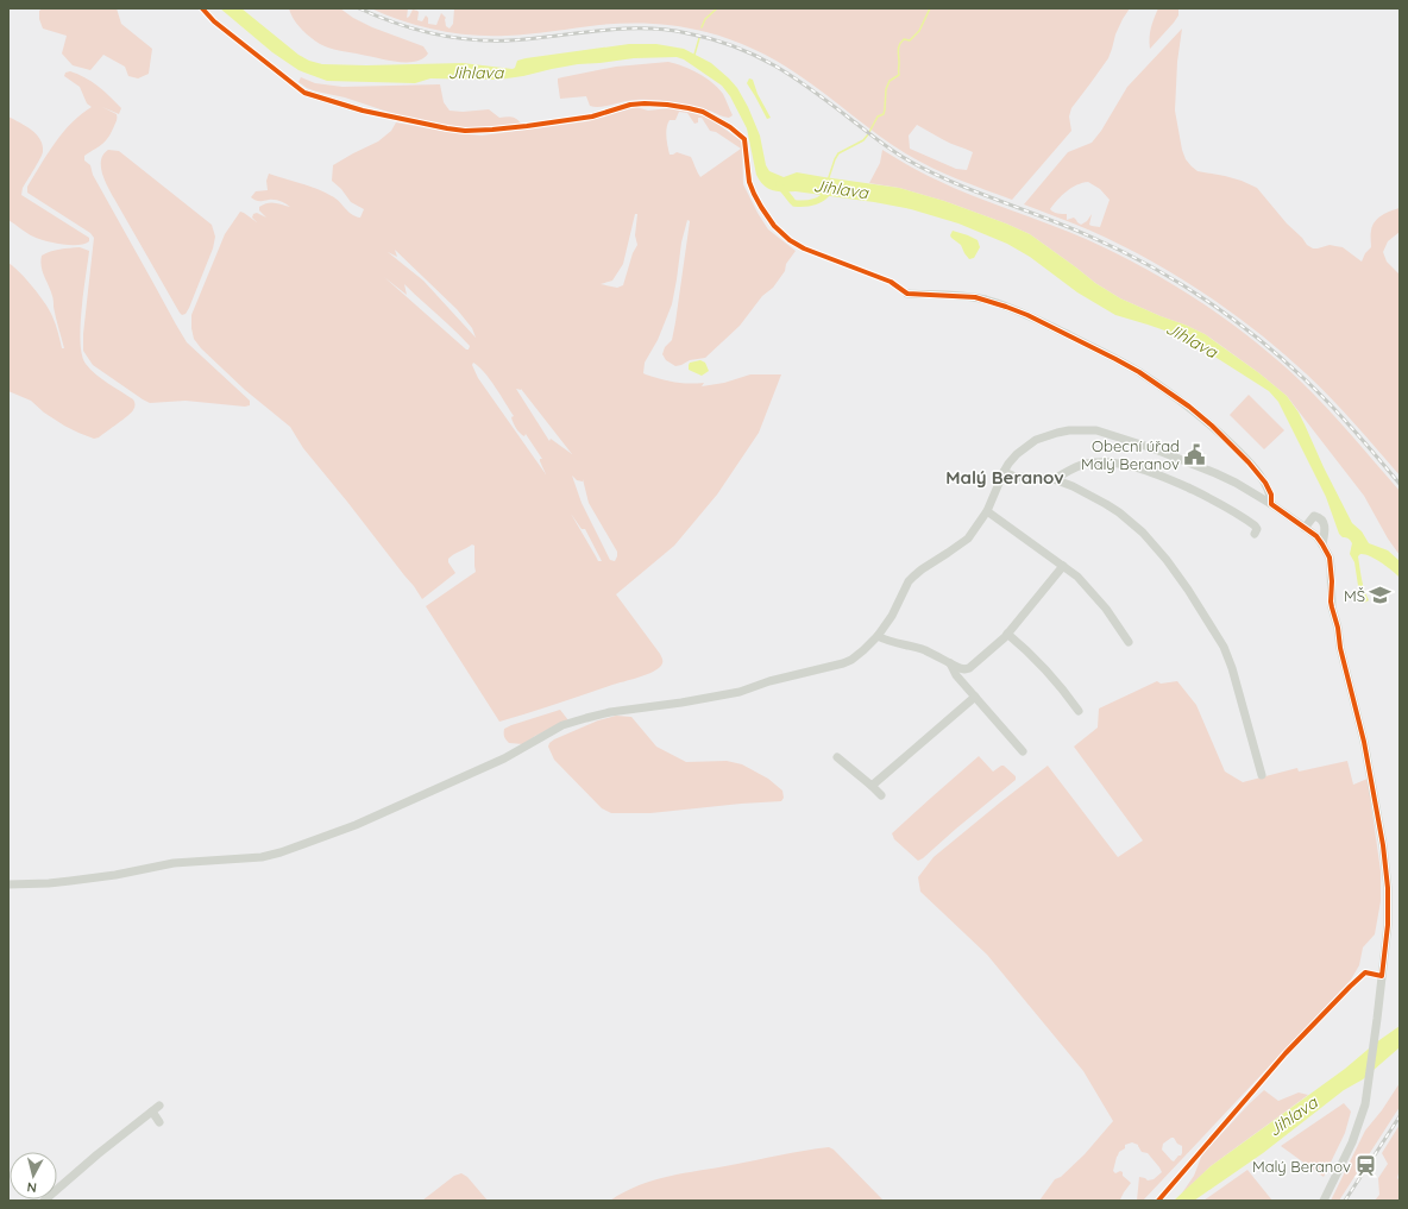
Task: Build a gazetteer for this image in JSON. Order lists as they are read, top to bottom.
{
  "districts": ["Malý Beranov"],
  "water": ["Jihlava"],
  "places": {
    "public building": ["Obecní úřad Malý Beranov"],
    "school or university": ["MŠ"],
    "station": ["Malý Beranov"]
  },
  "north": "bottom"
}
